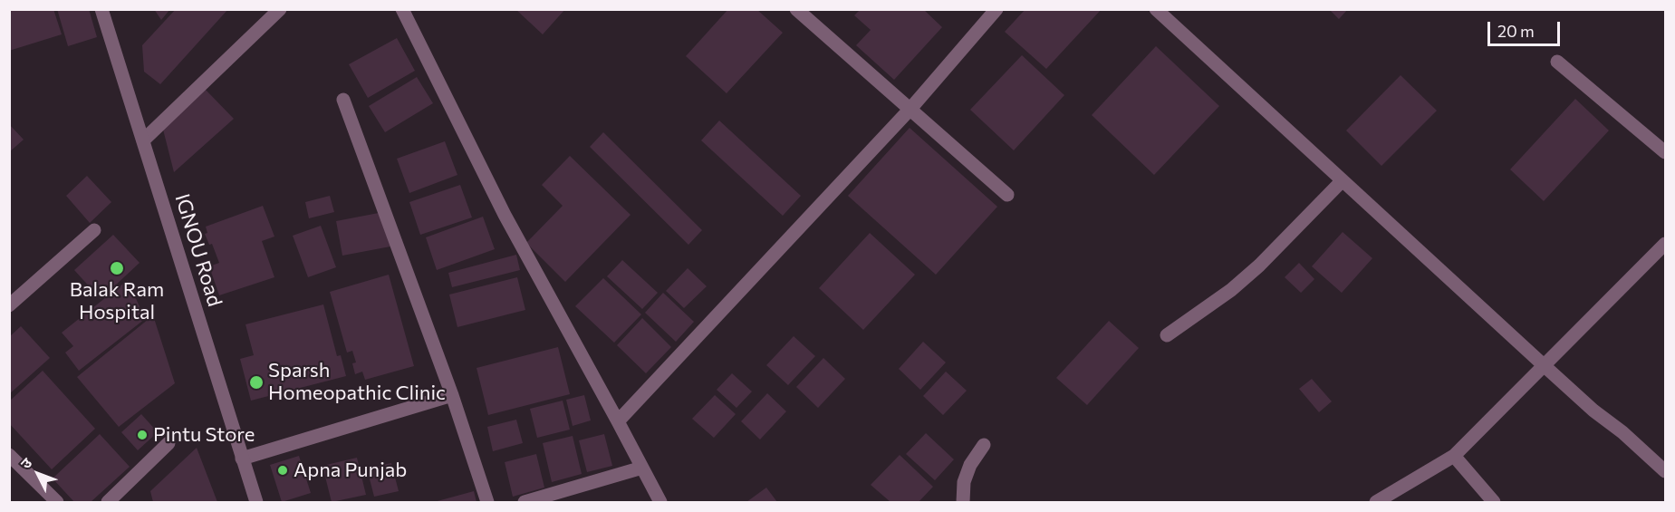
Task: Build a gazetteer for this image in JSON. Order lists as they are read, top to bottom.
{
  "streets": {
    "street": ["IGNOU Road"]
  },
  "places": [
    "Balak Ram Hospital",
    "Sparsh Homeopathic Clinic",
    "Pintu Store",
    "Apna Punjab"
  ],
  "scale_bar": "20 m",
  "north": "top left"
}
